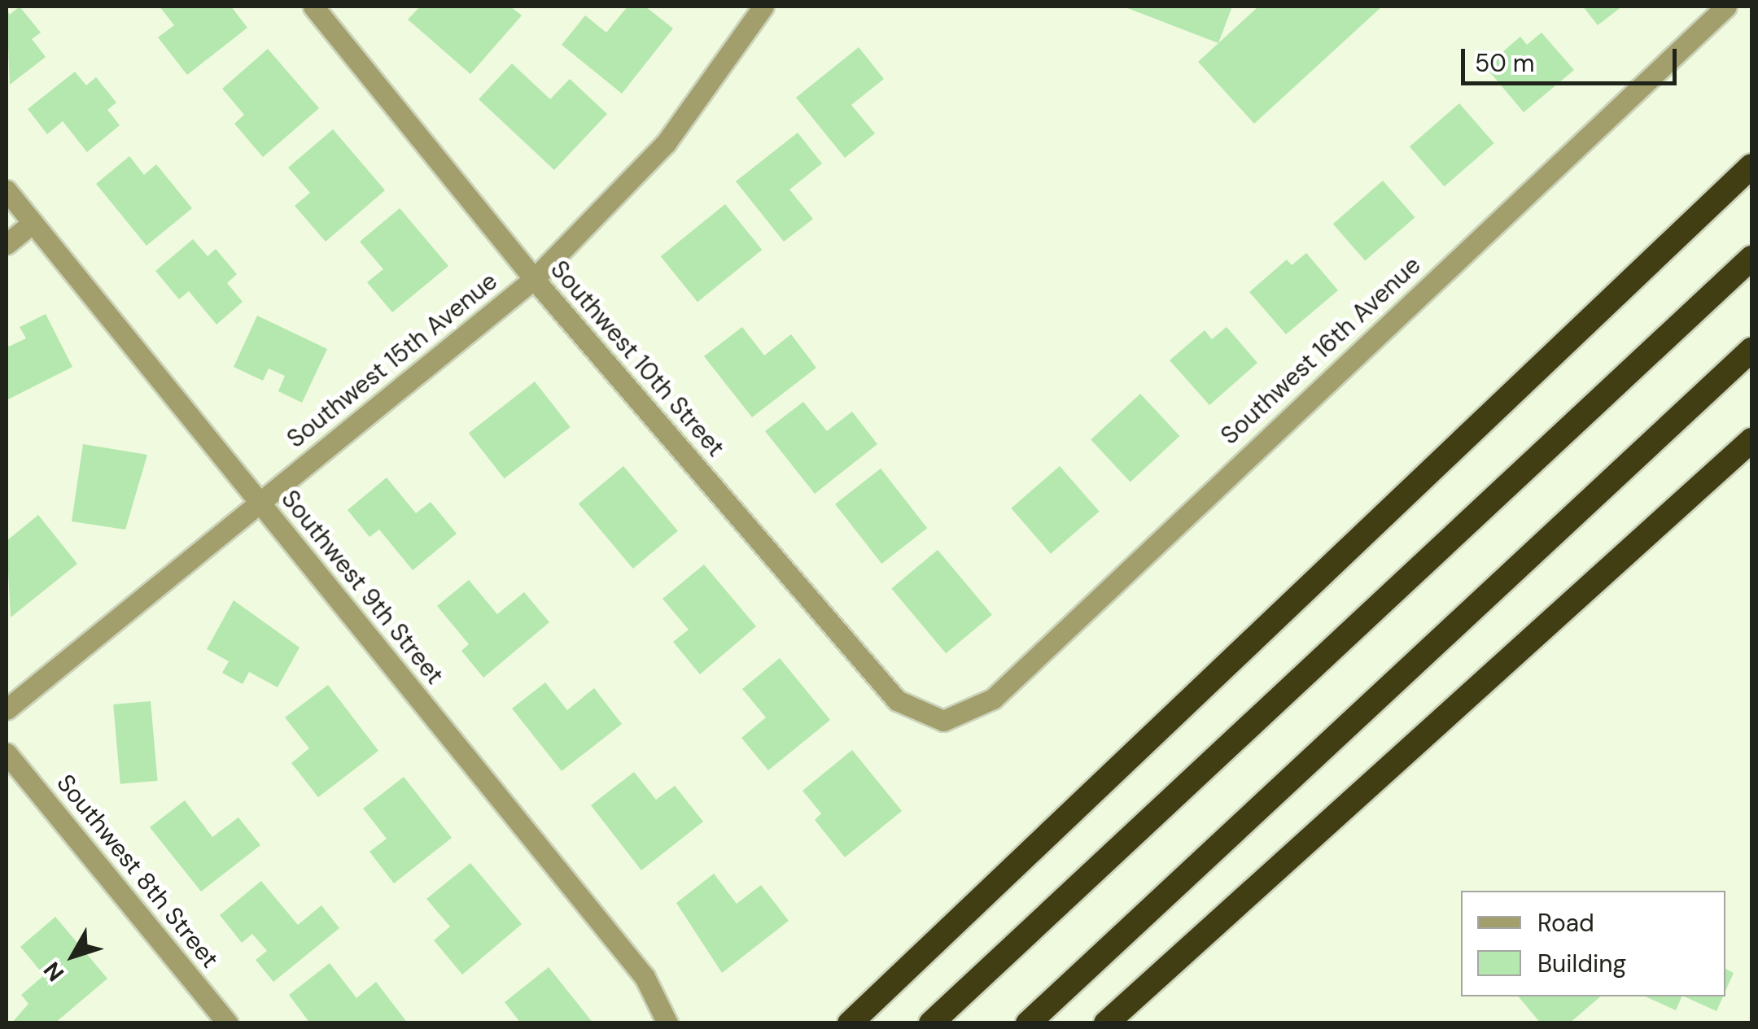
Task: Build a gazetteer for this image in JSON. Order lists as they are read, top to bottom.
{
  "streets": {
    "street": [
      "Southwest 16th Avenue",
      "Southwest 10th Street",
      "Southwest 15th Avenue",
      "Southwest 9th Street",
      "Southwest 8th Street"
    ]
  },
  "crossings": [
    ["Southwest 16th Avenue", "Southwest 10th Street"],
    ["Southwest 10th Street", "Southwest 15th Avenue"],
    ["Southwest 15th Avenue", "Southwest 9th Street"]
  ],
  "legend": ["Road", "Building"],
  "scale_bar": "50 m",
  "north": "bottom left"
}
